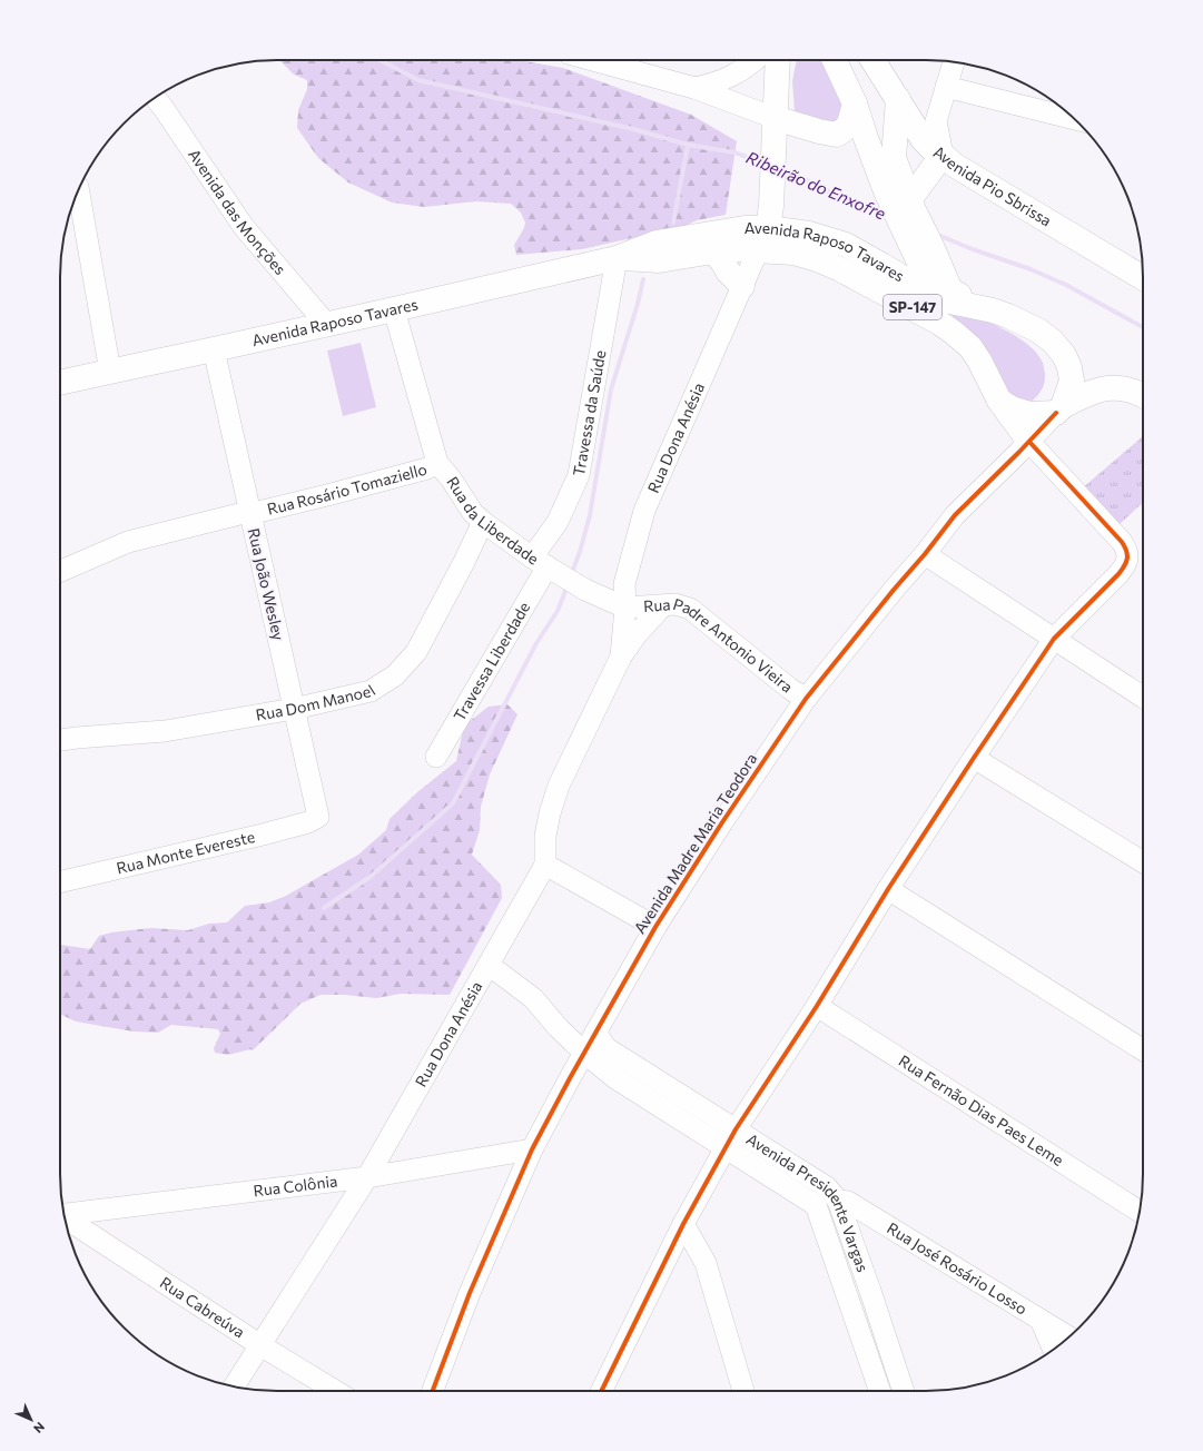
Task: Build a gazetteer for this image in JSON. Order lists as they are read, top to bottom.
{
  "streets": {
    "main road": [
      "Avenida Pio Sbrissa",
      "Avenida Raposo Tavares",
      "SP-147",
      "Rua Dona Anésia"
    ],
    "street": [
      "Avenida das Monções",
      "Travessa da Saúde",
      "Rua Rosário Tomaziello",
      "Rua da Liberdade",
      "Rua João Wesley",
      "Rua Padre Antonio Vieira",
      "Travessa Liberdade",
      "Rua Dom Manoel",
      "Avenida Madre Maria Teodora",
      "Rua Monte Evereste",
      "Rua Fernão Dias Paes Leme",
      "Rua Colônia",
      "Avenida Presidente Vargas",
      "Rua José Rosário Losso",
      "Rua Cabreúva"
    ]
  },
  "crossings": [
    ["Avenida das Monções", "Avenida Raposo Tavares"],
    ["Avenida Raposo Tavares", "Travessa da Saúde"],
    ["Avenida Raposo Tavares", "Rua Dona Anésia"],
    ["Avenida Raposo Tavares", "Rua da Liberdade"],
    ["Avenida Raposo Tavares", "Rua João Wesley"],
    ["Avenida Raposo Tavares", "Avenida Madre Maria Teodora"],
    ["Travessa da Saúde", "Rua da Liberdade"],
    ["Travessa da Saúde", "Travessa Liberdade"],
    ["Rua Dona Anésia", "Rua da Liberdade"],
    ["Rua Dona Anésia", "Rua Padre Antonio Vieira"],
    ["Rua Dona Anésia", "Rua Colônia"],
    ["Rua Dona Anésia", "Avenida Presidente Vargas"],
    ["Rua Dona Anésia", "Rua Cabreúva"],
    ["Rua Rosário Tomaziello", "Rua da Liberdade"],
    ["Rua Rosário Tomaziello", "Rua João Wesley"],
    ["Rua da Liberdade", "Rua Padre Antonio Vieira"],
    ["Rua da Liberdade", "Travessa Liberdade"],
    ["Rua da Liberdade", "Rua Dom Manoel"],
    ["Rua João Wesley", "Rua Dom Manoel"],
    ["Rua João Wesley", "Rua Monte Evereste"],
    ["Rua Padre Antonio Vieira", "Avenida Madre Maria Teodora"],
    ["Avenida Madre Maria Teodora", "Rua Colônia"],
    ["Avenida Madre Maria Teodora", "Avenida Presidente Vargas"],
    ["Avenida Presidente Vargas", "Rua José Rosário Losso"]
  ],
  "water": ["Ribeirão do Enxofre"],
  "north": "bottom right"
}
